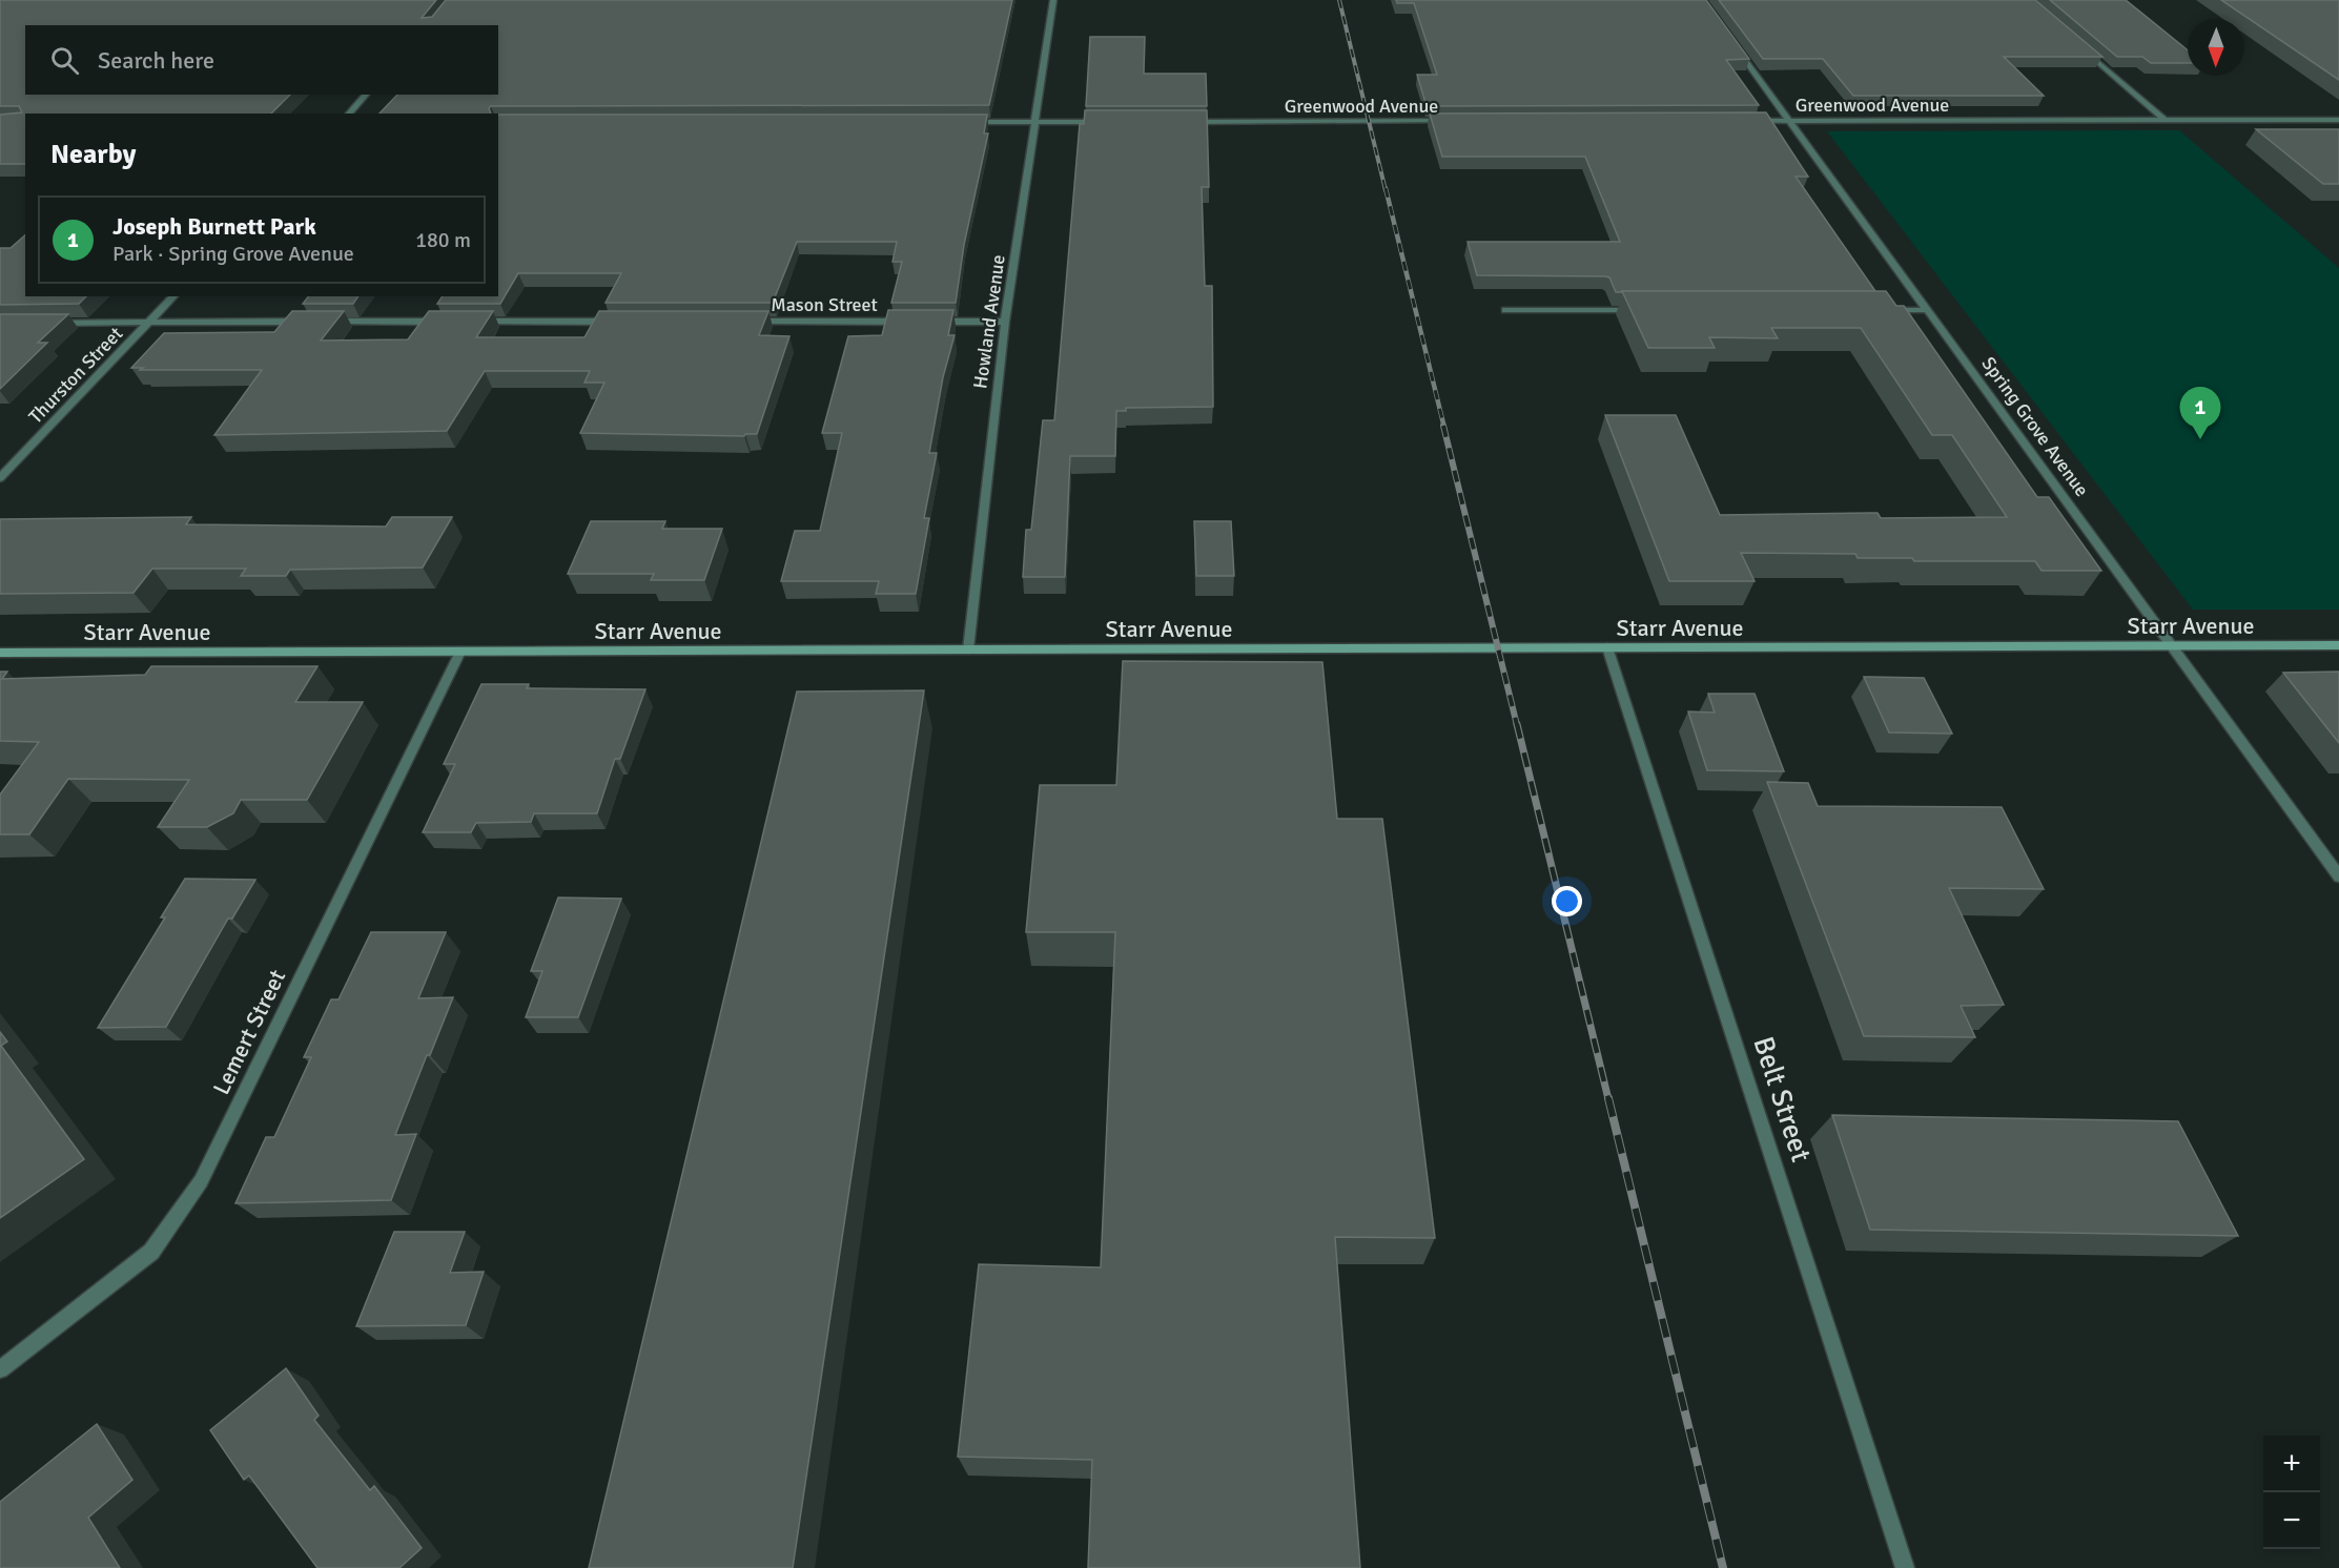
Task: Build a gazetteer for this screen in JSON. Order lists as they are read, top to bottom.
{
  "streets": {
    "main road": ["Starr Avenue"],
    "street": [
      "Greenwood Avenue",
      "Mason Street",
      "Howland Avenue",
      "Thurston Street",
      "Spring Grove Avenue",
      "Lemert Street",
      "Belt Street"
    ]
  },
  "crossings": [
    ["Greenwood Avenue", "Spring Grove Avenue"],
    ["Howland Avenue", "Starr Avenue"],
    ["Spring Grove Avenue", "Starr Avenue"],
    ["Starr Avenue", "Lemert Street"],
    ["Starr Avenue", "Belt Street"]
  ],
  "north": "bottom",
  "page": {
    "search": "Search here",
    "heading": "Nearby",
    "list": [
      {
        "mark": "1",
        "name": "Joseph Burnett Park",
        "note": "Park · Spring Grove Avenue",
        "value": "180 m"
      }
    ],
    "pins": "1",
    "map_buttons": ["+", "−"]
  }
}
